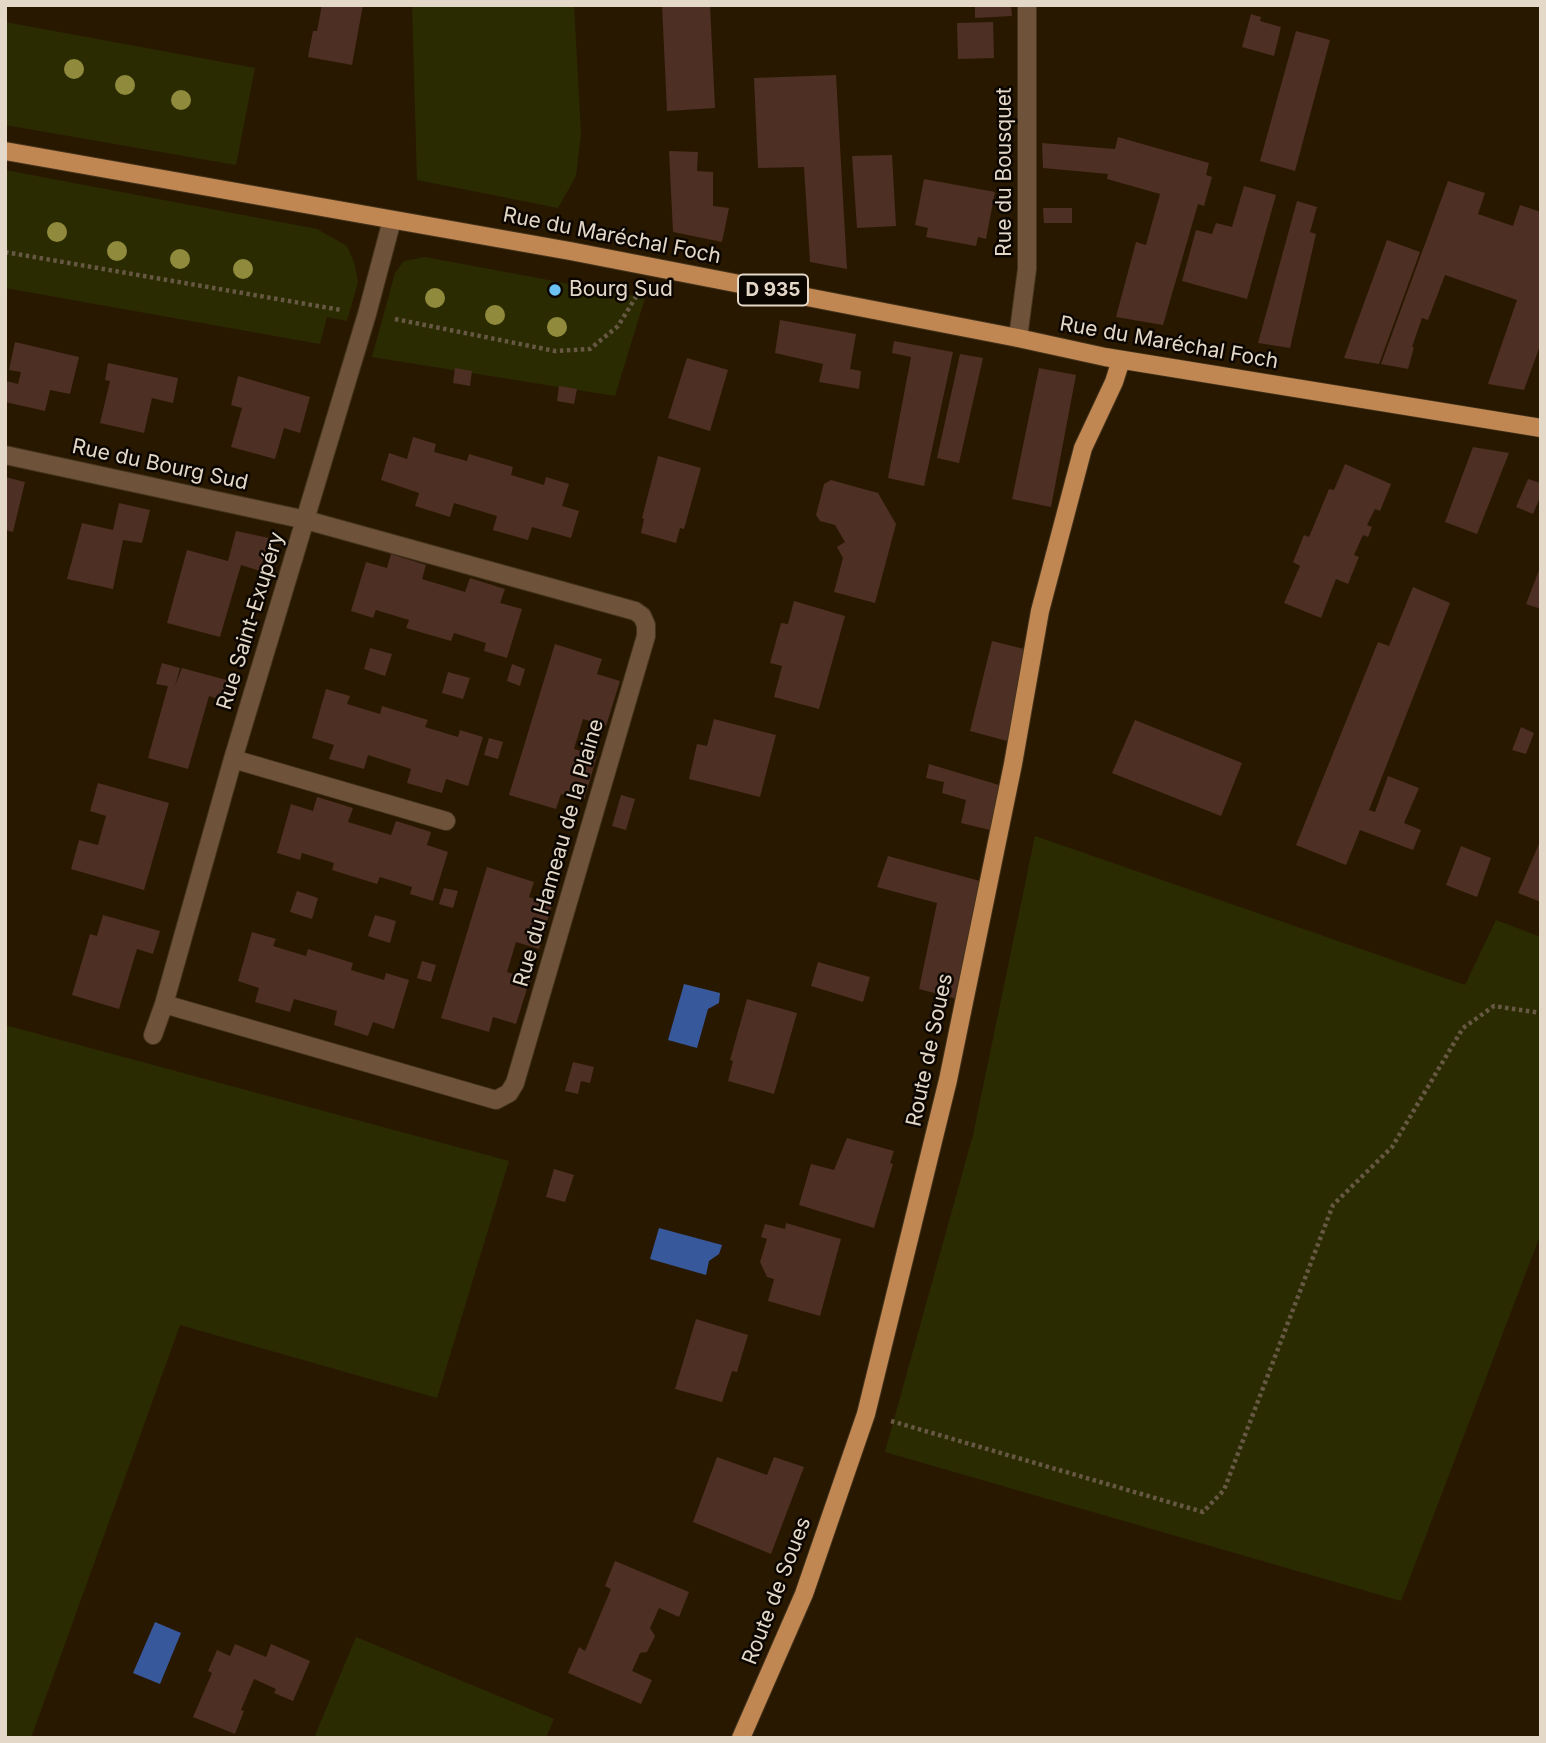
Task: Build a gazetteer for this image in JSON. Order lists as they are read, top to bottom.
{
  "streets": {
    "main road": ["Rue du Maréchal Foch", "D 935", "Route de Soues"],
    "street": [
      "Rue du Bousquet",
      "Rue du Bourg Sud",
      "Rue Saint-Exupéry",
      "Rue du Hameau de la Plaine"
    ]
  },
  "crossings": [
    ["Rue du Bousquet", "Rue du Maréchal Foch"],
    ["Rue du Maréchal Foch", "Rue Saint-Exupéry"],
    ["Rue du Maréchal Foch", "Route de Soues"],
    ["Rue du Bourg Sud", "Rue Saint-Exupéry"],
    ["Rue du Bourg Sud", "Rue du Hameau de la Plaine"],
    ["Rue Saint-Exupéry", "Rue du Hameau de la Plaine"]
  ],
  "places": ["Bourg Sud"]
}
